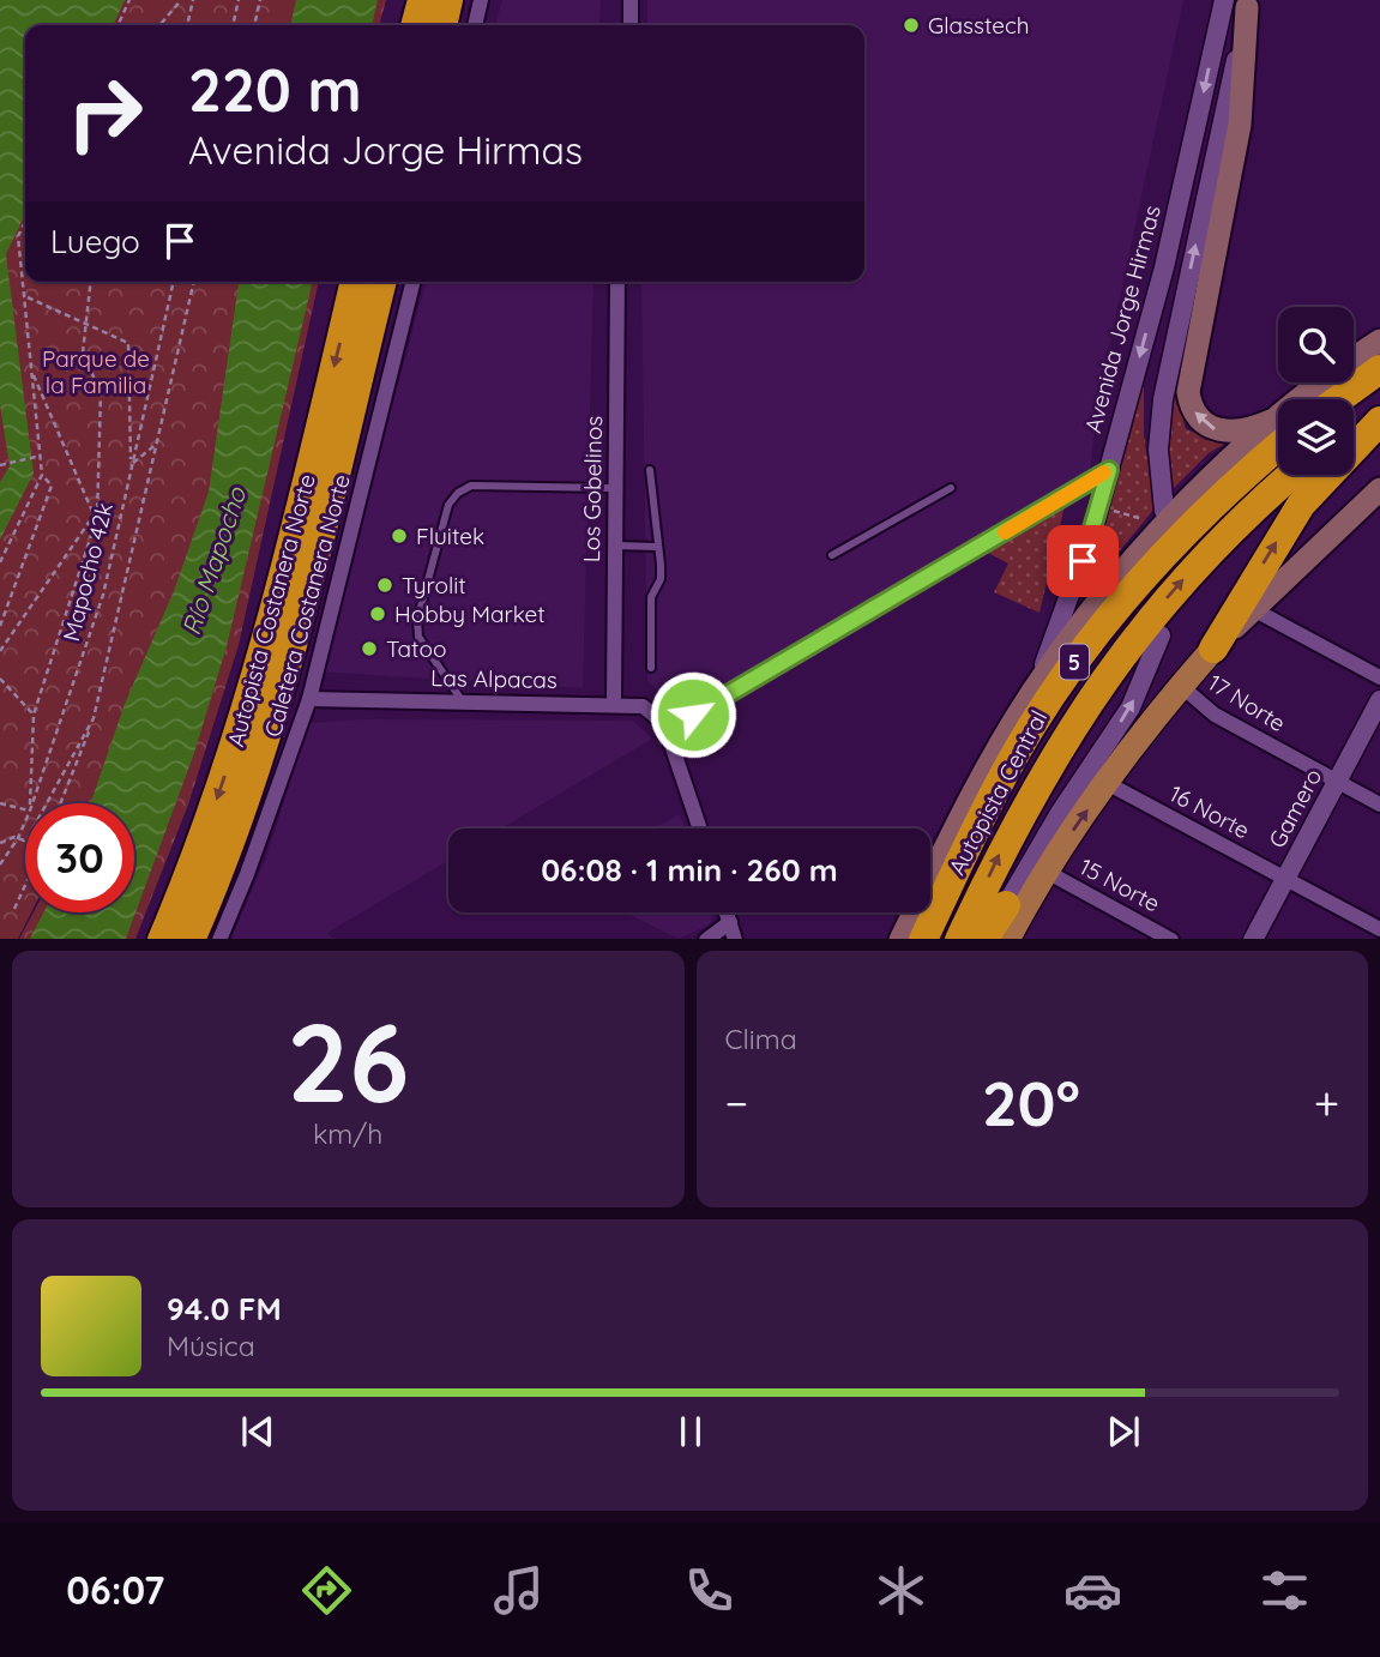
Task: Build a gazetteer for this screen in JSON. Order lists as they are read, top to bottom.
{
  "streets": {
    "highway": ["Autopista Costanera Norte", "5", "Autopista Central"],
    "street": [
      "Avenida Jorge Hirmas",
      "Los Gobelinos",
      "Caletera Costanera Norte",
      "Las Alpacas",
      "17 Norte",
      "Gamero",
      "16 Norte",
      "15 Norte"
    ],
    "path": ["Mapocho 42k"]
  },
  "crossings": [
    ["Los Gobelinos", "Las Alpacas"],
    ["Caletera Costanera Norte", "Las Alpacas"],
    ["17 Norte", "Gamero"],
    ["Gamero", "16 Norte"]
  ],
  "water": ["Río Mapocho"],
  "parks": ["Parque de la Familia"],
  "places": [
    "Glasstech",
    "Fluitek",
    "Tyrolit",
    "Hobby Market",
    "Tatoo"
  ],
  "page": {
    "turn": ["220 m", "Avenida Jorge Hirmas"],
    "then": "Luego",
    "limit": "30",
    "trip": "06:08 · 1 min · 260 m",
    "tile": [
      ["26", "km/h"],
      "Clima"
    ],
    "heat": ["−", "20°", "+"],
    "song": ["94.0 FM", "Música"],
    "tabs": "06:07"
  }
}
